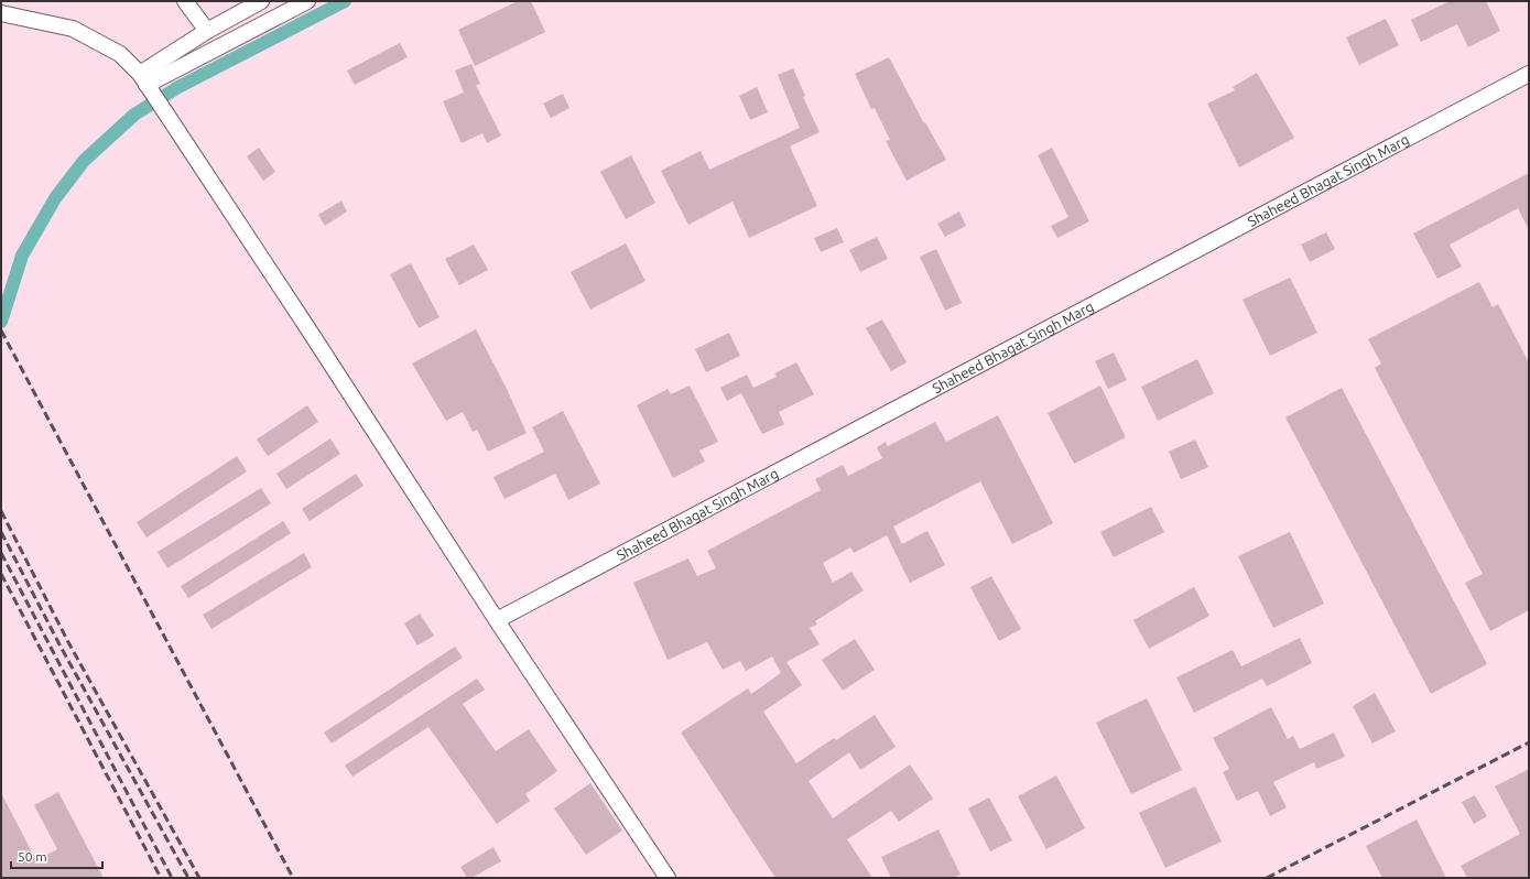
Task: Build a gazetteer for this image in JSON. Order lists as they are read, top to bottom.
{
  "streets": {
    "street": ["Shaheed Bhagat Singh Marg"]
  },
  "scale_bar": "50 m"
}
